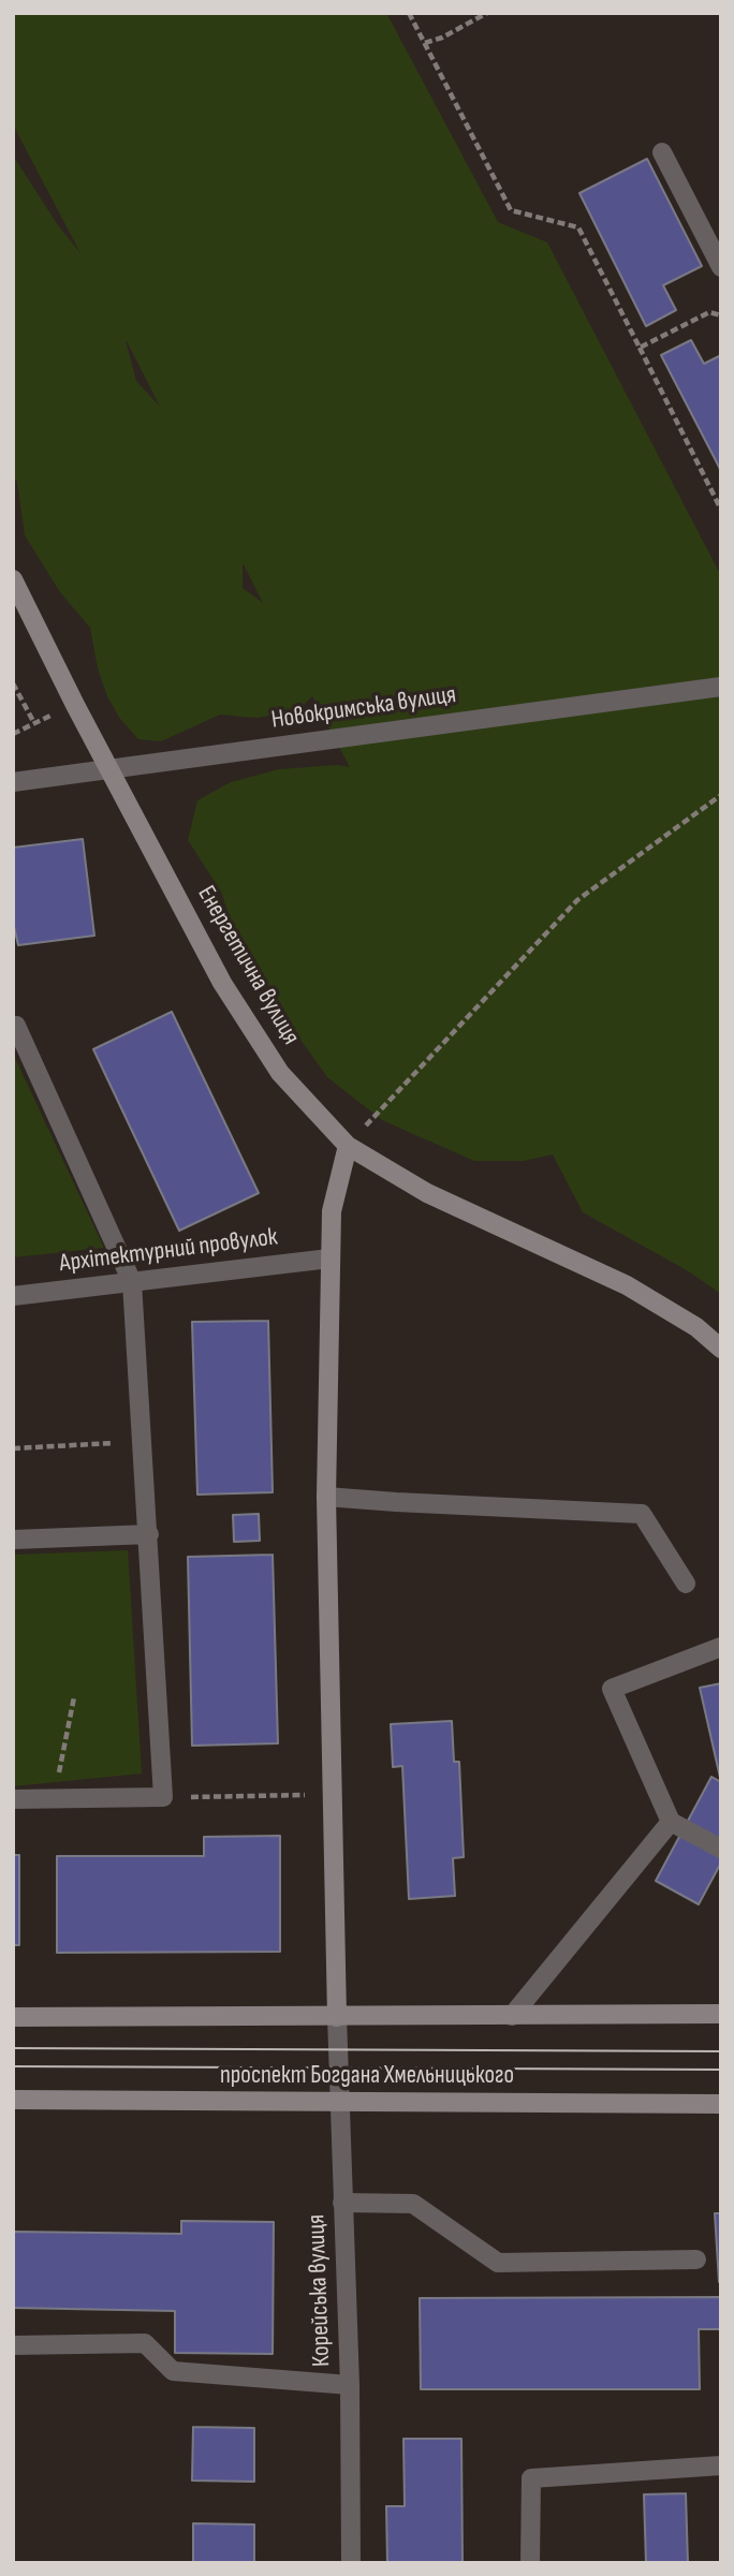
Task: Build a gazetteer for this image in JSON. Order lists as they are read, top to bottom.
{
  "streets": {
    "main road": ["Енергетична вулиця", "проспект Богдана Хмельницького"],
    "street": ["Новокримська вулиця", "Архітектурний провулок", "Корейська вулиця"]
  },
  "crossings": [
    ["Новокримська вулиця", "Енергетична вулиця"],
    ["проспект Богдана Хмельницького", "Корейська вулиця"]
  ]
}
